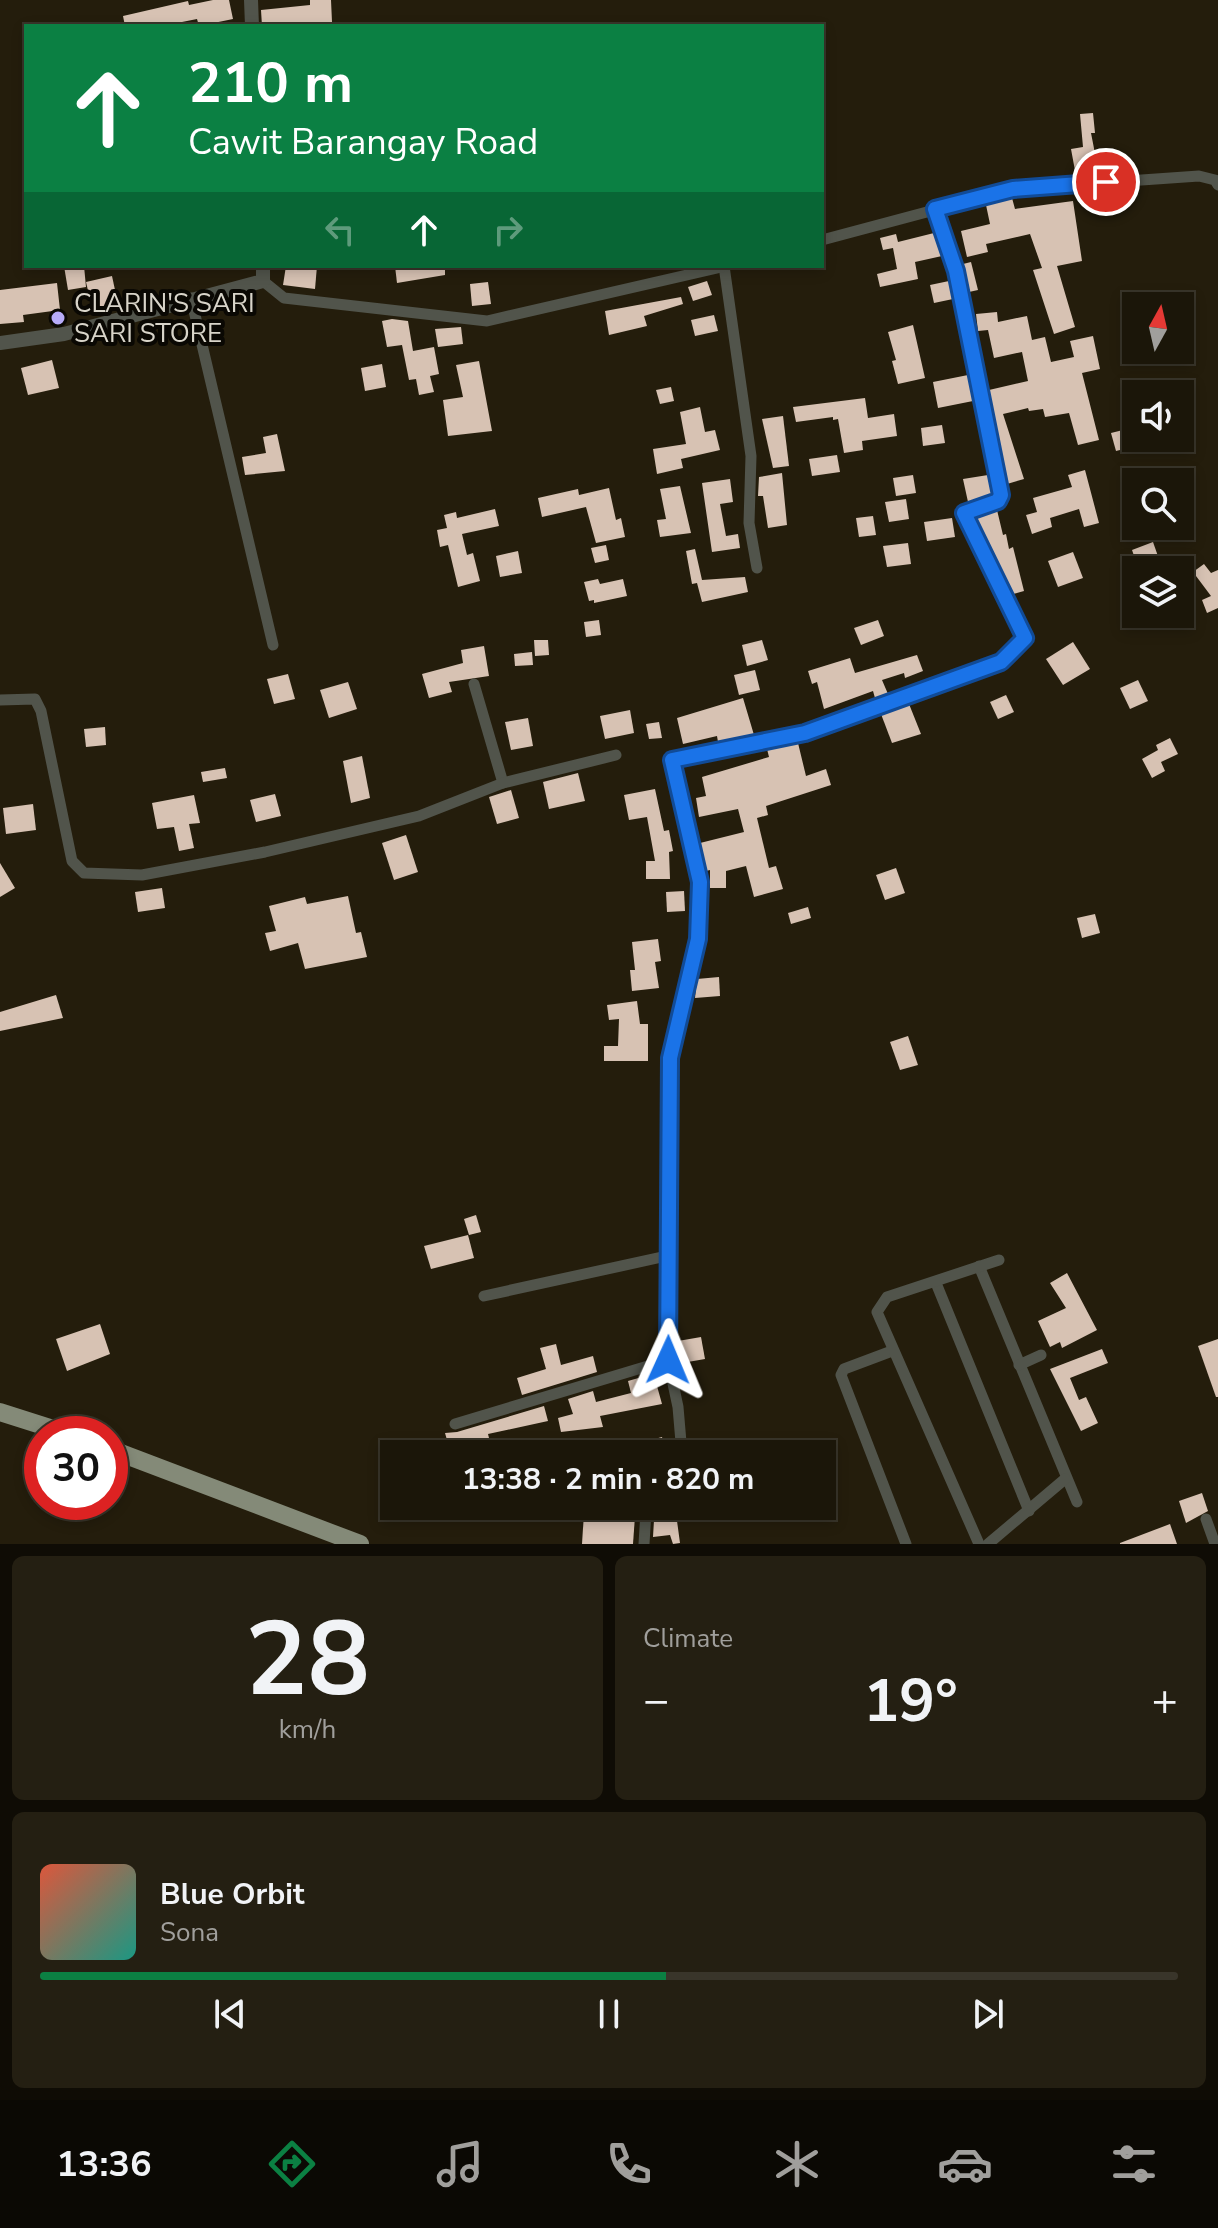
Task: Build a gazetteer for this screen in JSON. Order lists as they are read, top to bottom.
{
  "places": ["CLARIN'S SARI SARI STORE"],
  "north": "top",
  "page": {
    "turn": ["210 m", "Cawit Barangay Road"],
    "limit": "30",
    "trip": "13:38 · 2 min · 820 m",
    "tile": [
      ["28", "km/h"],
      "Climate"
    ],
    "heat": ["−", "19°", "+"],
    "song": ["Blue Orbit", "Sona"],
    "tabs": "13:36"
  }
}
